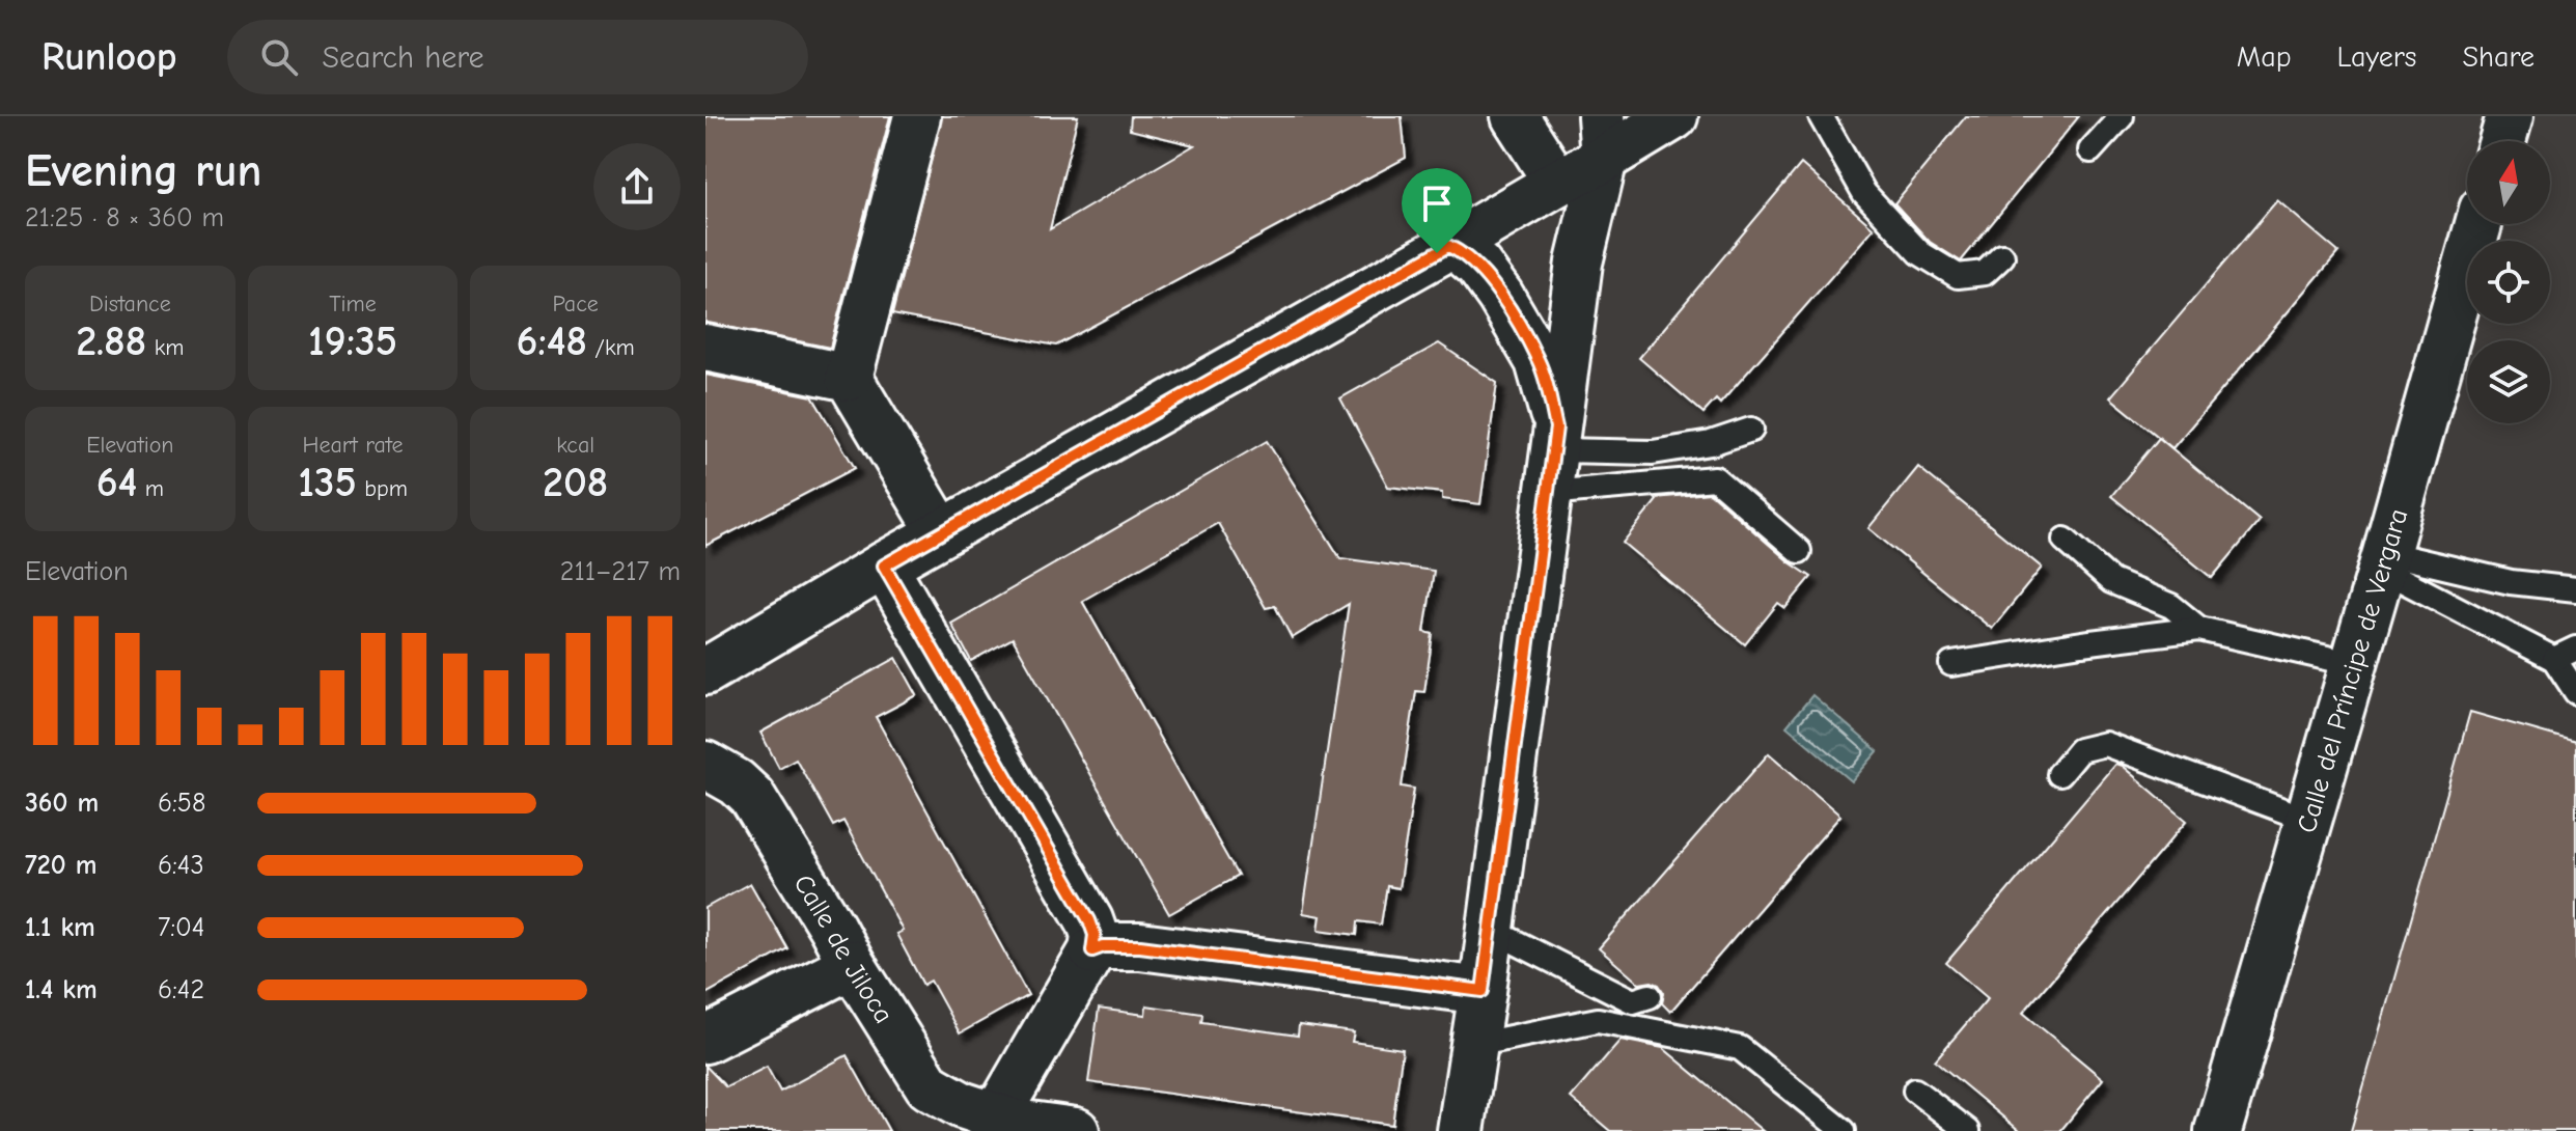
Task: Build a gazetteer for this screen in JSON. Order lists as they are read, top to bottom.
{
  "streets": {
    "street": ["Calle del Príncipe de Vergara", "Calle de Jiloca"]
  },
  "north": "top",
  "page": {
    "header": "Runloop",
    "search": "Search here",
    "nav": ["Map", "Layers", "Share"],
    "heading": ["Evening run", "21:25 · 8 × 360 m"],
    "stats": [
      ["Distance", "2.88 km"],
      ["Time", "19:35"],
      ["Pace", "6:48 /km"],
      ["Elevation", "64 m"],
      ["Heart rate", "135 bpm"],
      ["kcal", "208"]
    ],
    "chart": ["Elevation", "211–217 m"],
    "list": [
      {
        "name": "360 m",
        "note": "6:58"
      },
      {
        "name": "720 m",
        "note": "6:43"
      },
      {
        "name": "1.1 km",
        "note": "7:04"
      },
      {
        "name": "1.4 km",
        "note": "6:42"
      }
    ]
  }
}
